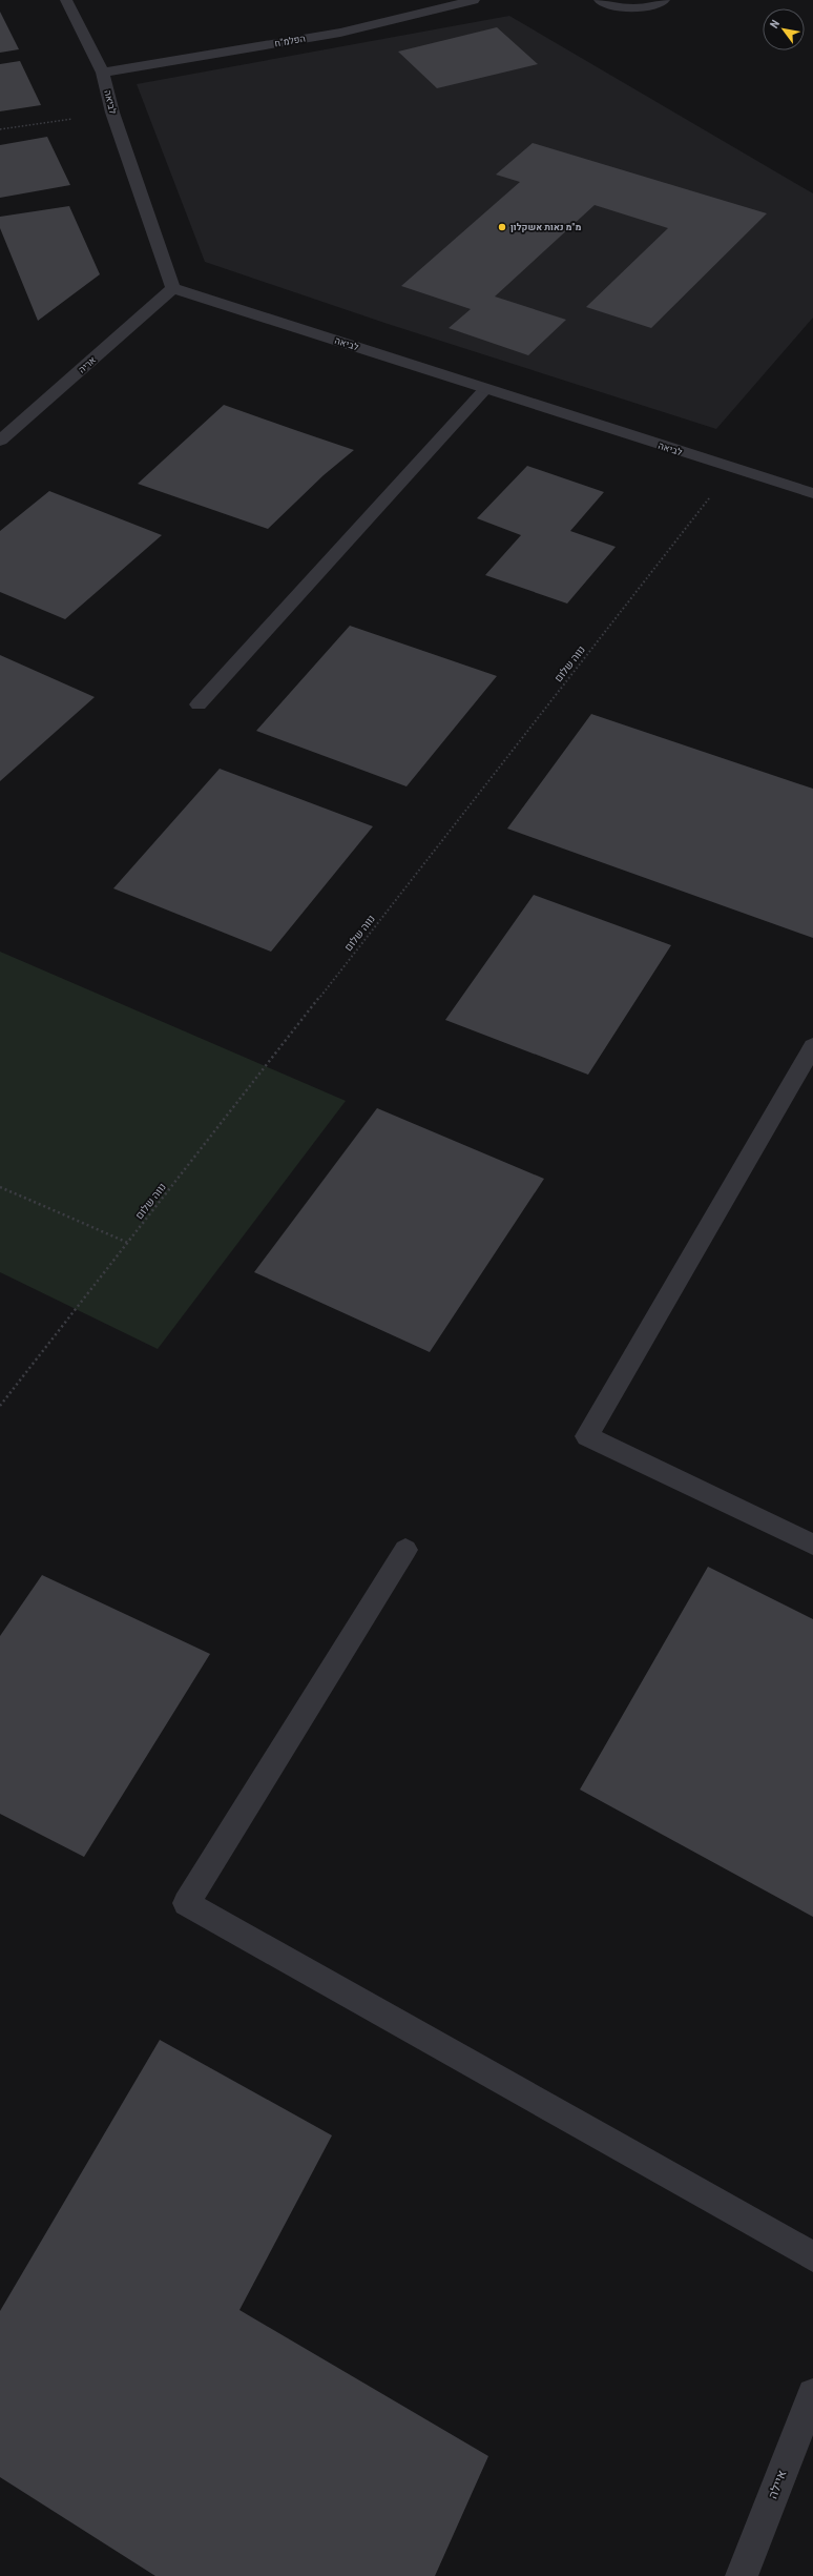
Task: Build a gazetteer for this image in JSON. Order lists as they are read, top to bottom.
{
  "streets": {
    "street": [
      "הפלמ\"ח",
      "לביאה",
      "אריה",
      "איילה"
    ],
    "path": ["נווה שלום"]
  },
  "crossings": [
    ["הפלמ\"ח", "לביאה"],
    ["לביאה", "אריה"],
    ["לביאה", "נווה שלום"]
  ],
  "places": ["מ\"מ נאות אשקלון"],
  "north": "top left"
}
